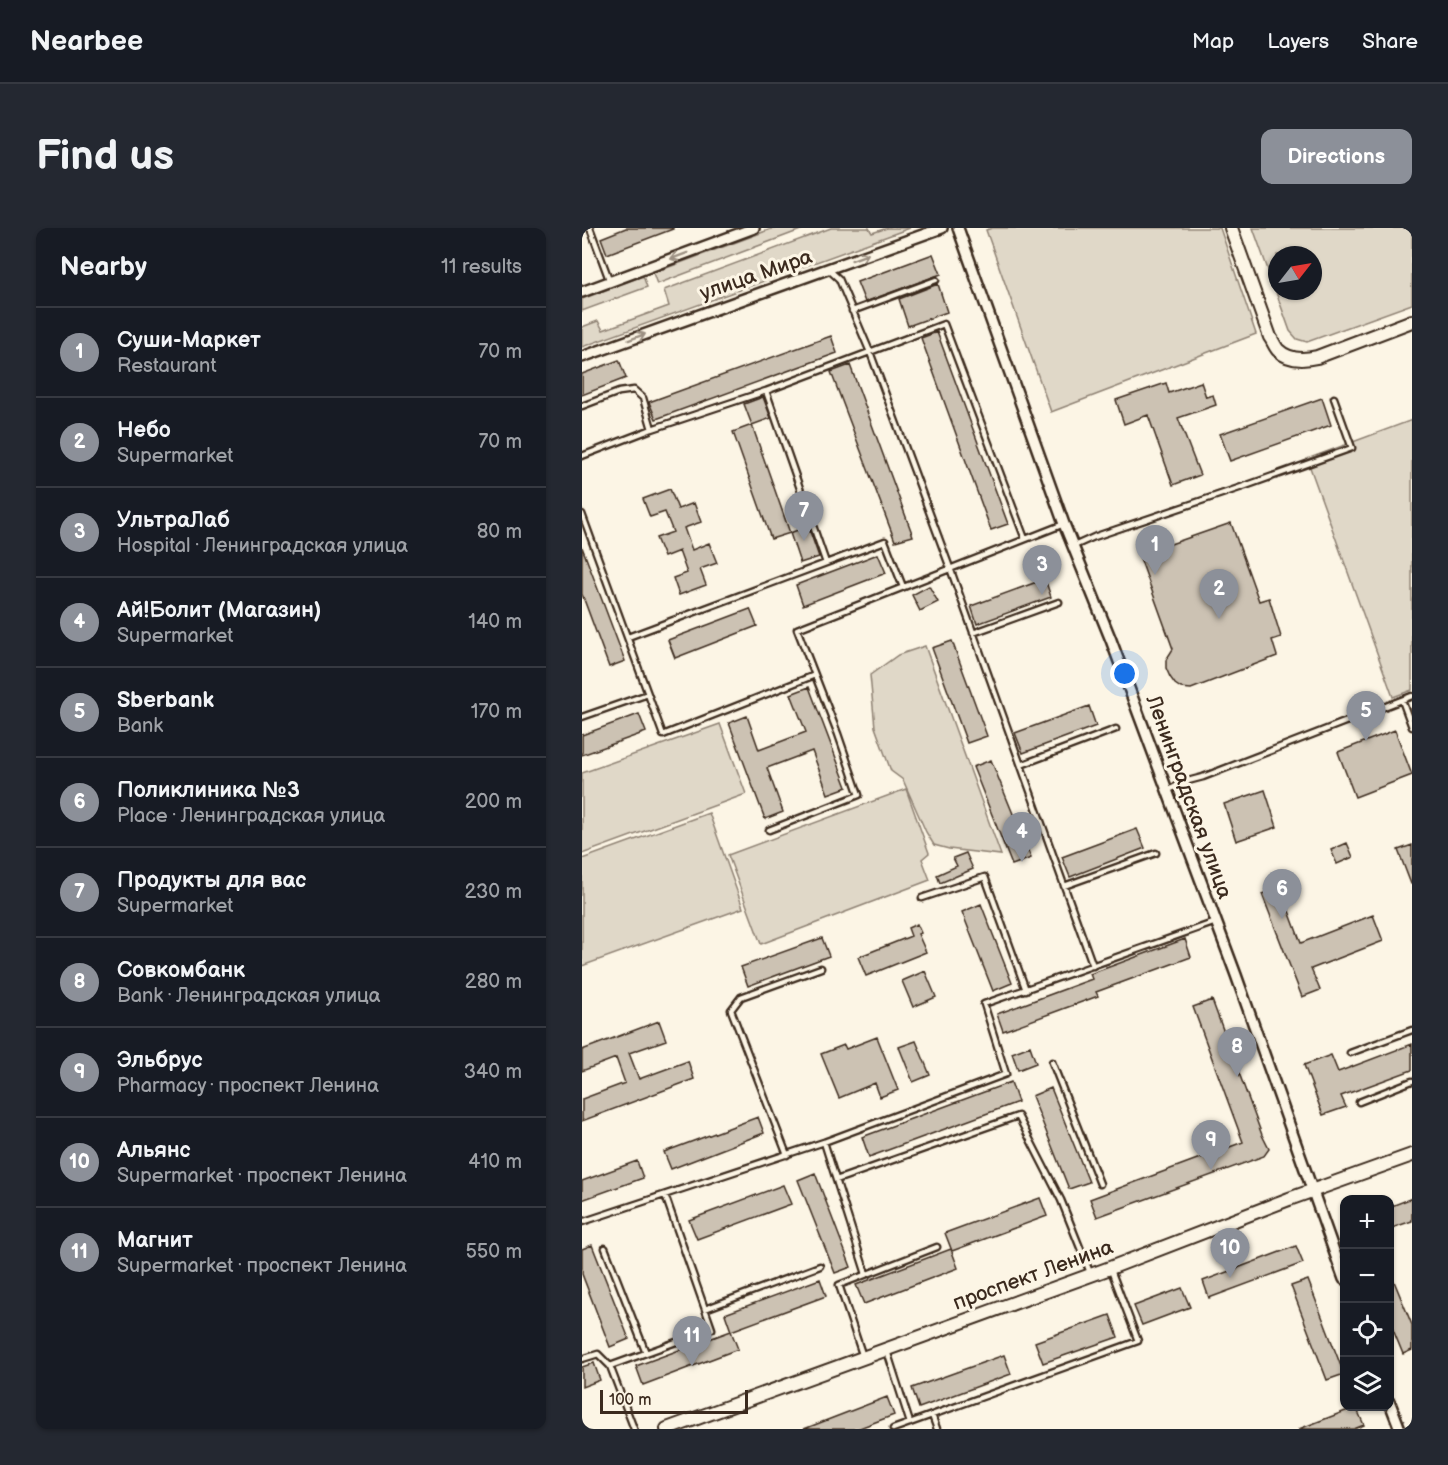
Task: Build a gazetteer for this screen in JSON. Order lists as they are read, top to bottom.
{
  "streets": {
    "street": ["улица Мира", "Ленинградская улица", "проспект Ленина"]
  },
  "crossings": [
    ["Ленинградская улица", "проспект Ленина"]
  ],
  "scale_bar": "100 m",
  "north": "top right",
  "page": {
    "header": "Nearbee",
    "nav": ["Map", "Layers", "Share"],
    "buttons": "Directions",
    "title": "Find us",
    "heading": ["Nearby", "11 results"],
    "list": [
      {
        "mark": "1",
        "name": "Суши-Маркет",
        "note": "Restaurant",
        "value": "70 m"
      },
      {
        "mark": "2",
        "name": "Небо",
        "note": "Supermarket",
        "value": "70 m"
      },
      {
        "mark": "3",
        "name": "УльтраЛаб",
        "note": "Hospital · Ленинградская улица",
        "value": "80 m"
      },
      {
        "mark": "4",
        "name": "Ай!Болит (Магазин)",
        "note": "Supermarket",
        "value": "140 m"
      },
      {
        "mark": "5",
        "name": "Sberbank",
        "note": "Bank",
        "value": "170 m"
      },
      {
        "mark": "6",
        "name": "Поликлиника №3",
        "note": "Place · Ленинградская улица",
        "value": "200 m"
      },
      {
        "mark": "7",
        "name": "Продукты для вас",
        "note": "Supermarket",
        "value": "230 m"
      },
      {
        "mark": "8",
        "name": "Совкомбанк",
        "note": "Bank · Ленинградская улица",
        "value": "280 m"
      },
      {
        "mark": "9",
        "name": "Эльбрус",
        "note": "Pharmacy · проспект Ленина",
        "value": "340 m"
      },
      {
        "mark": "10",
        "name": "Альянс",
        "note": "Supermarket · проспект Ленина",
        "value": "410 m"
      },
      {
        "mark": "11",
        "name": "Магнит",
        "note": "Supermarket · проспект Ленина",
        "value": "550 m"
      }
    ],
    "pins": [
      "7",
      "1",
      "3",
      "2",
      "5",
      "4",
      "6",
      "8",
      "9",
      "10",
      "11"
    ],
    "map_buttons": ["+", "−"],
    "scale": "100 m"
  }
}
